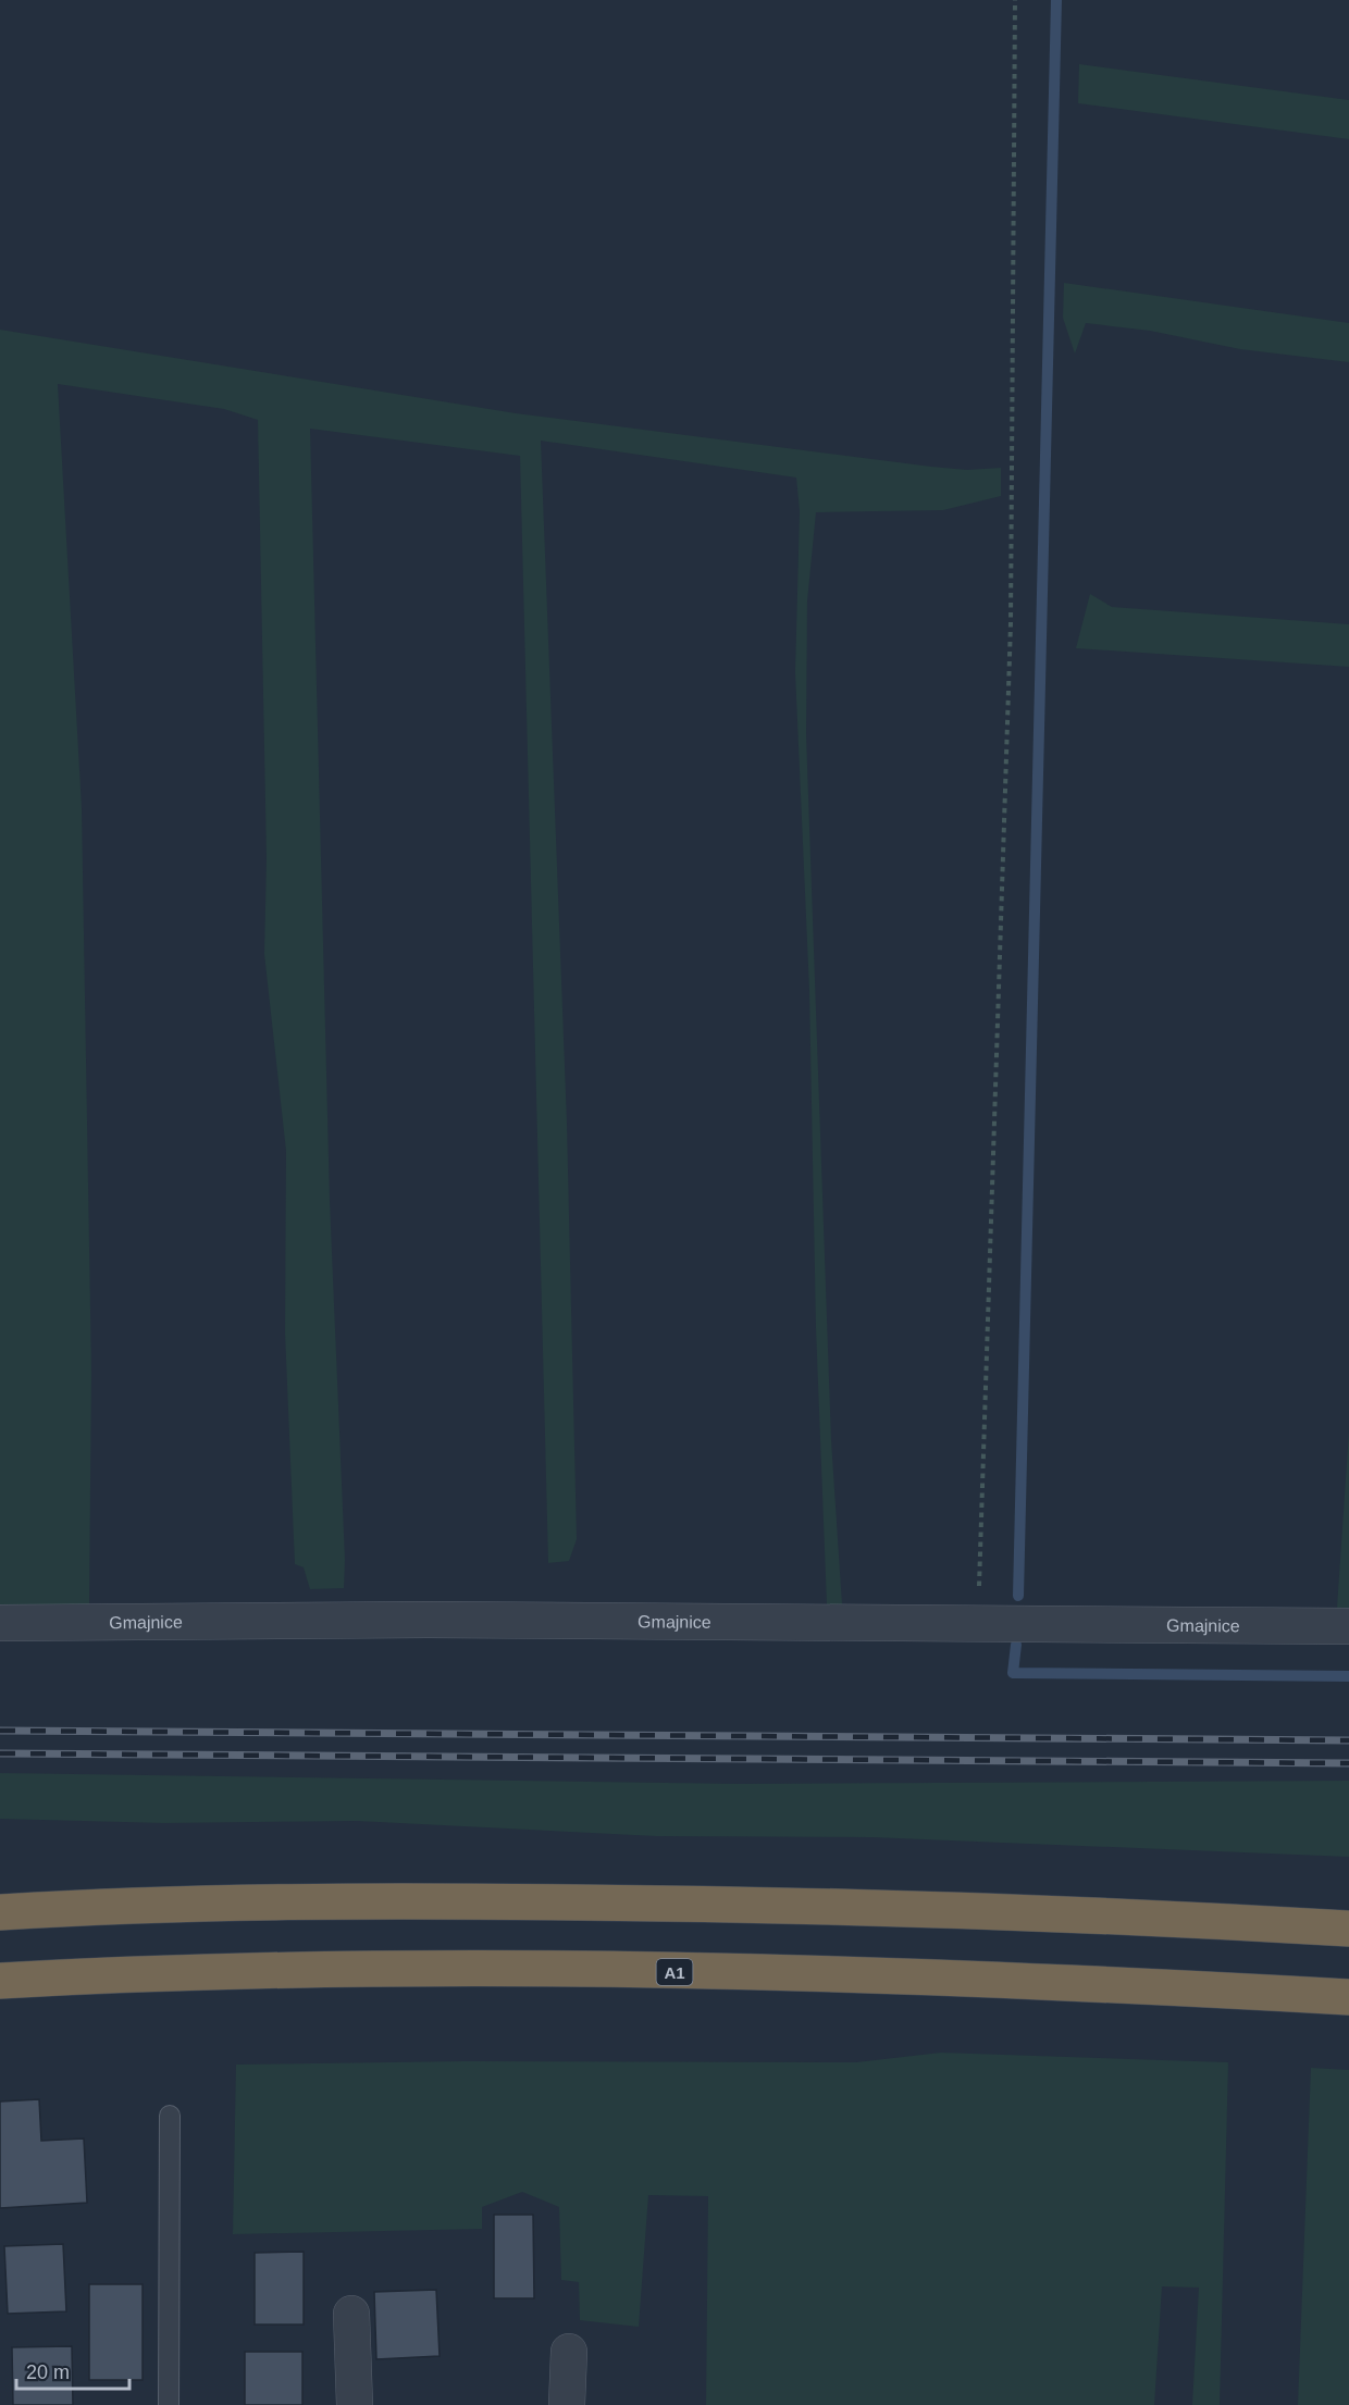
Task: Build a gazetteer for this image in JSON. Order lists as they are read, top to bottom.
{
  "streets": {
    "highway": ["A1"],
    "street": ["Gmajnice"]
  },
  "scale_bar": "20 m"
}
